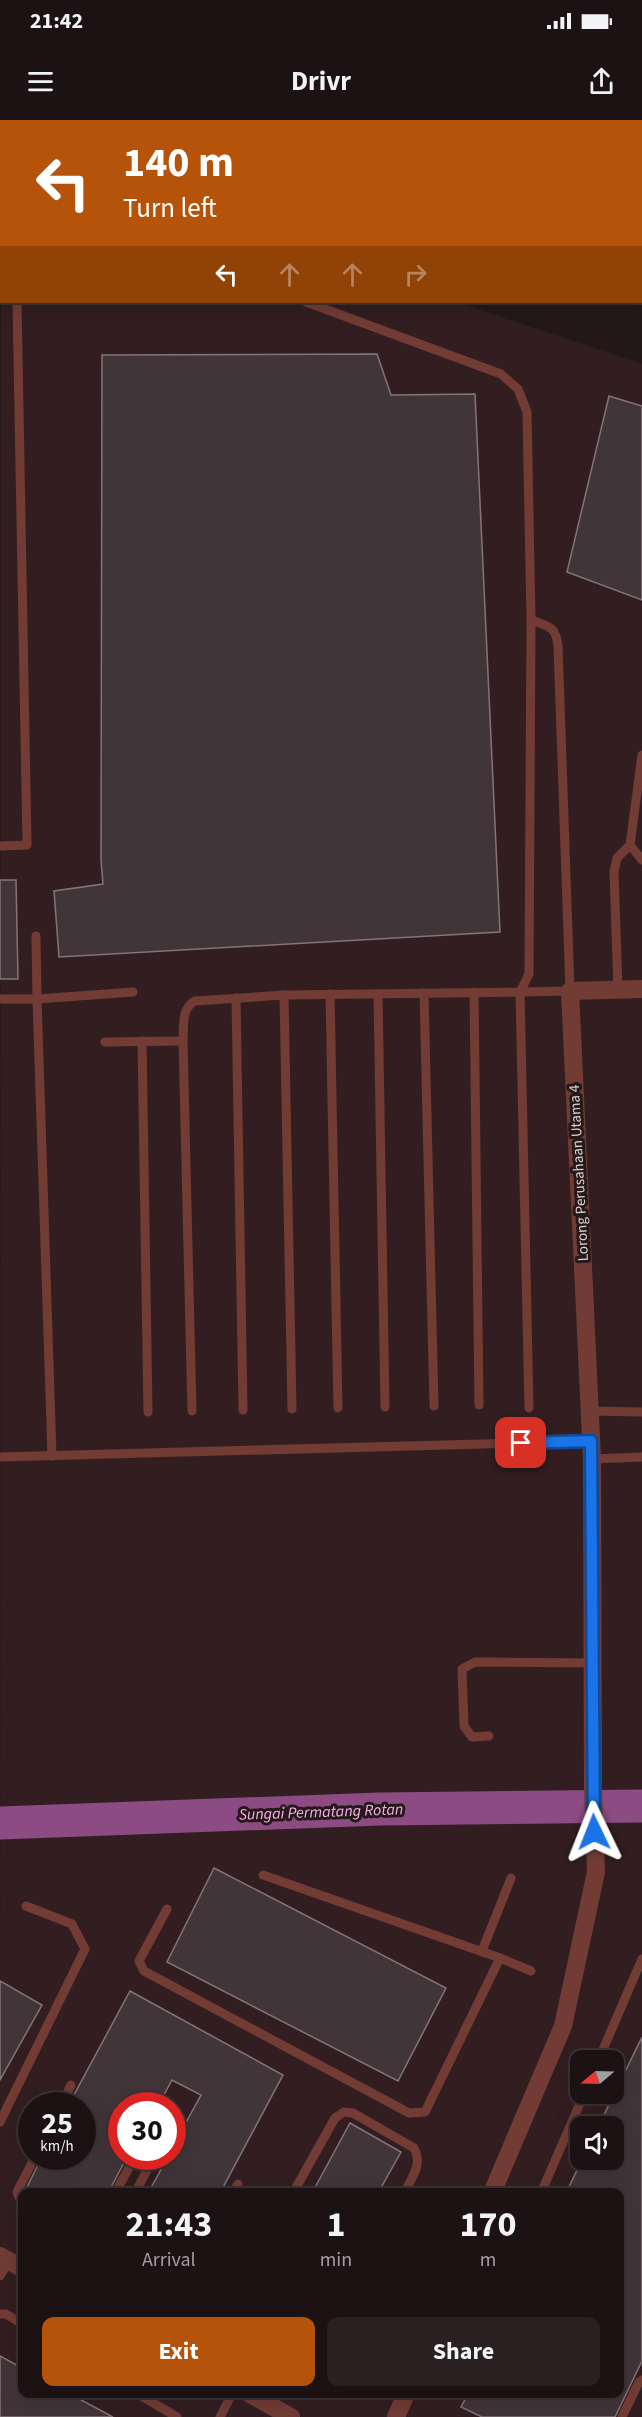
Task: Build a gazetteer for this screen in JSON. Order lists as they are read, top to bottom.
{
  "streets": {
    "street": ["Lorong Perusahaan Utama 4"]
  },
  "water": ["Sungai Permatang Rotan"],
  "north": "left",
  "page": {
    "status": "21:42",
    "header": "Drivr",
    "turn": ["140 m", "Turn left"],
    "speed": "25 km/h",
    "limit": "30",
    "eta": [
      "21:43",
      "Arrival",
      "1",
      "min",
      "170",
      "m"
    ],
    "buttons": ["Exit", "Share"]
  }
}
